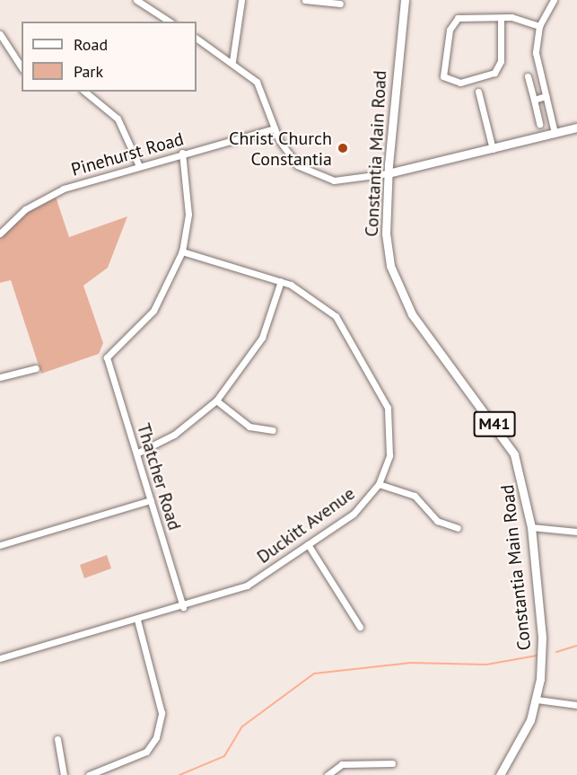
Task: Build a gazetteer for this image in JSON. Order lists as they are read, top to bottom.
{
  "streets": {
    "main road": ["Constantia Main Road", "M41"],
    "street": ["Pinehurst Road", "Thatcher Road", "Duckitt Avenue"]
  },
  "crossings": [
    ["Thatcher Road", "Duckitt Avenue"]
  ],
  "places": ["Christ Church Constantia"],
  "legend": ["Road", "Park"]
}
